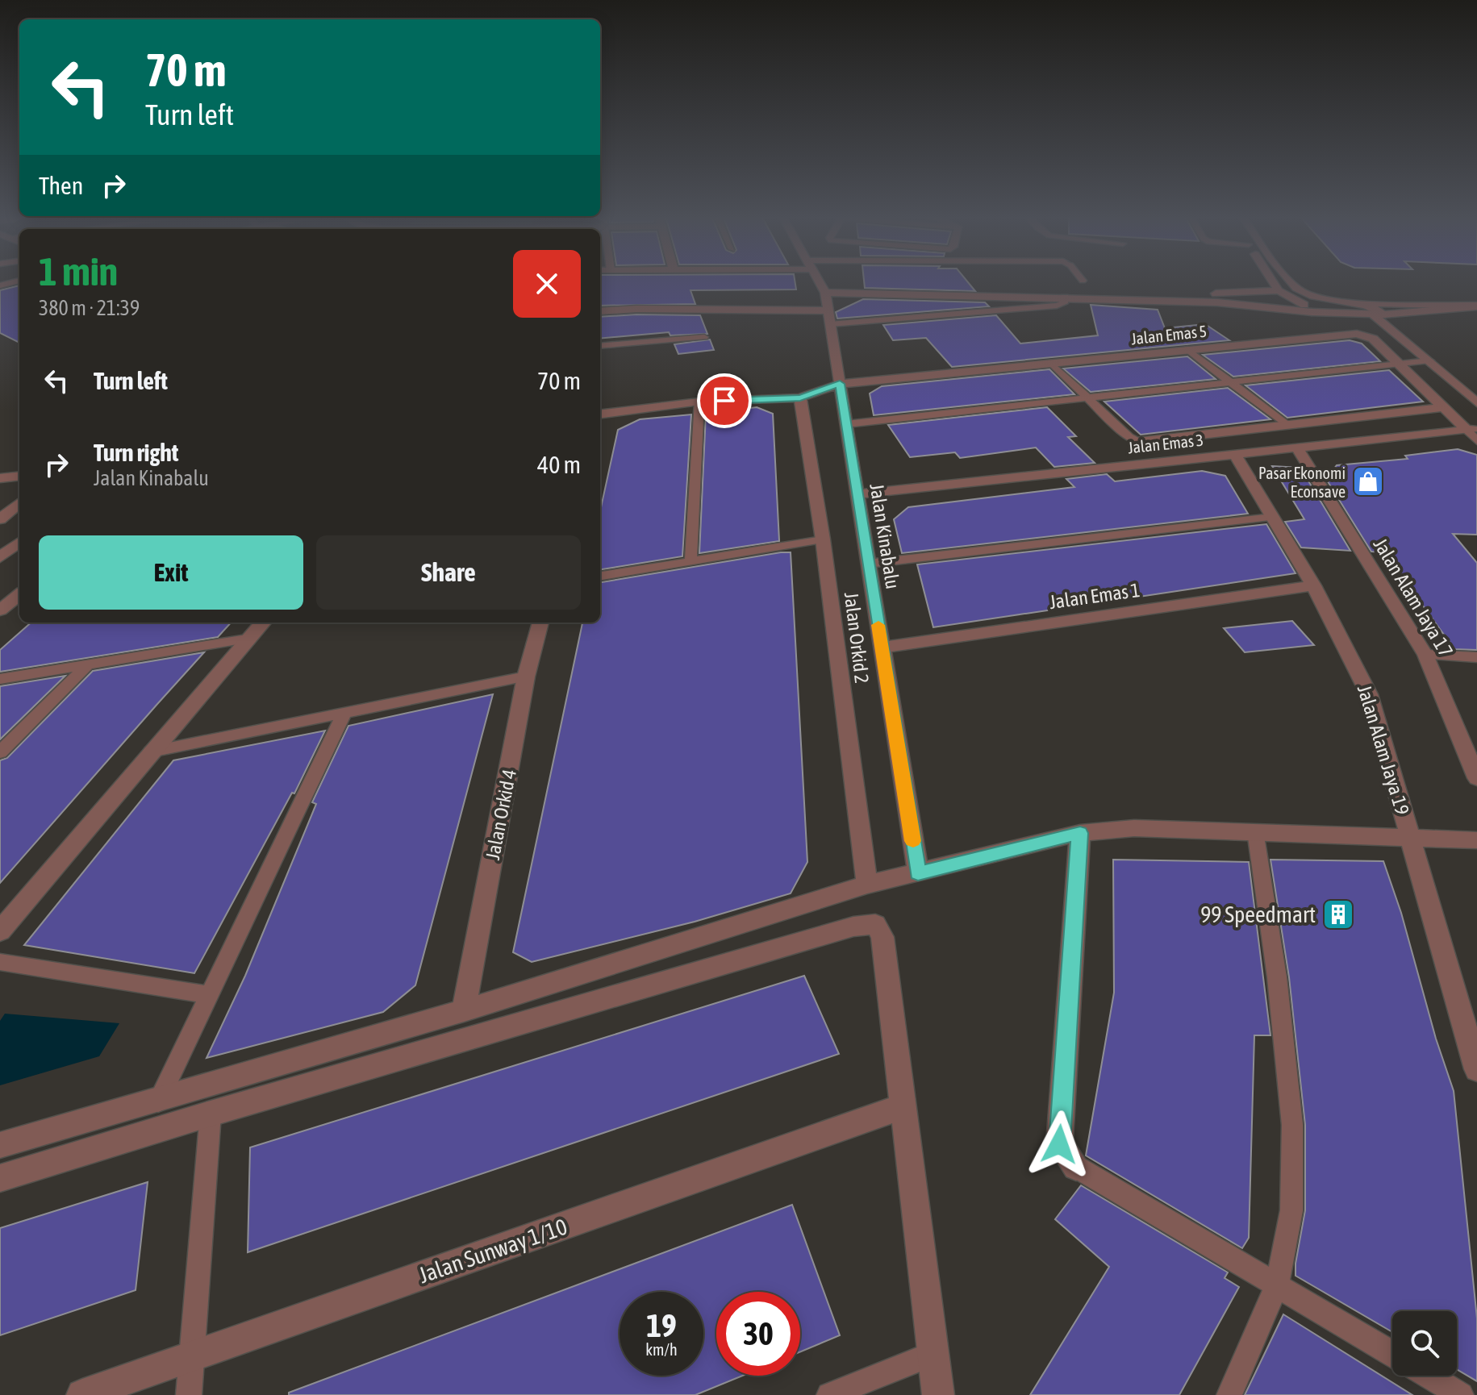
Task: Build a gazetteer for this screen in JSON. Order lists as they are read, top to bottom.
{
  "streets": {
    "street": [
      "Jalan Emas 5",
      "Jalan Emas 3",
      "Jalan Kinabalu",
      "Jalan Emas 1",
      "Jalan Alam Jaya 17",
      "Jalan Orkid 2",
      "Jalan Alam Jaya 19",
      "Jalan Orkid 4",
      "Jalan Sunway 1/10"
    ]
  },
  "crossings": [
    ["Jalan Emas 5", "Jalan Emas 3"],
    ["Jalan Emas 5", "Jalan Kinabalu"],
    ["Jalan Emas 5", "Jalan Orkid 2"],
    ["Jalan Emas 3", "Jalan Kinabalu"],
    ["Jalan Emas 3", "Jalan Alam Jaya 17"],
    ["Jalan Emas 3", "Jalan Alam Jaya 19"],
    ["Jalan Kinabalu", "Jalan Emas 1"],
    ["Jalan Emas 1", "Jalan Alam Jaya 19"]
  ],
  "places": {
    "shop": ["Pasar Ekonomi Econsave"],
    "building": ["99 Speedmart"]
  },
  "page": {
    "turn": ["70 m", "Turn left"],
    "then": "Then",
    "heading": ["1 min", "380 m · 21:39"],
    "list": [
      {
        "name": "Turn left",
        "value": "70 m"
      },
      {
        "name": "Turn right",
        "note": "Jalan Kinabalu",
        "value": "40 m"
      }
    ],
    "buttons": ["Exit", "Share"],
    "speed": "19 km/h",
    "limit": "30"
  }
}
